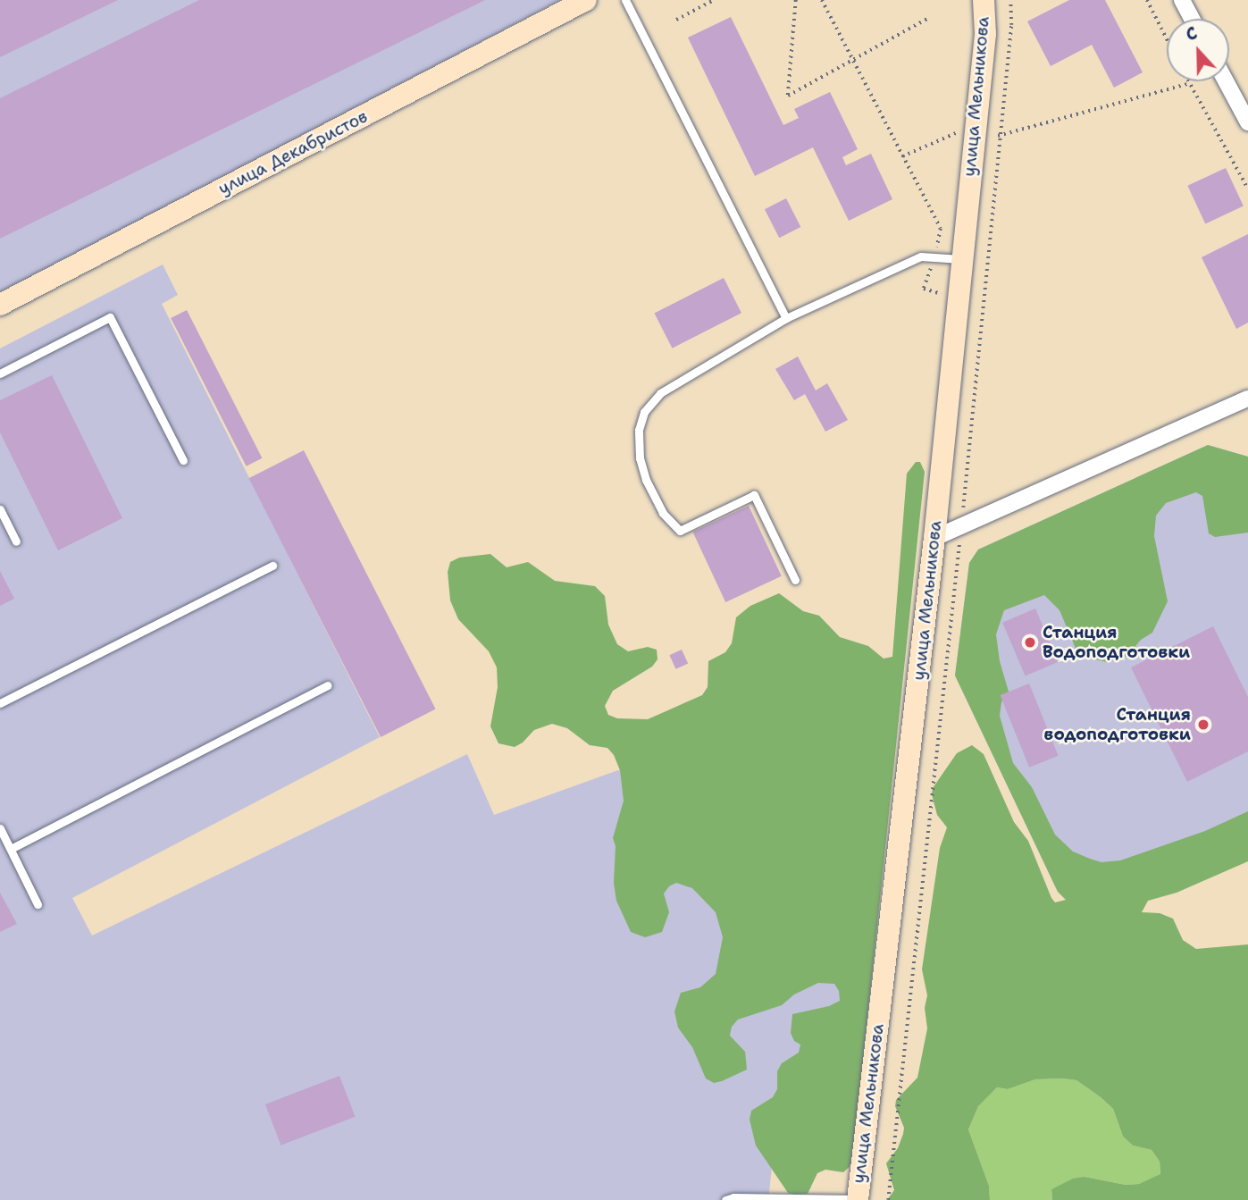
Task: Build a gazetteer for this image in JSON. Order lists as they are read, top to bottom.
{
  "streets": {
    "street": ["улица Мельникова", "улица Декабристов"]
  },
  "places": ["Станция Водоподготовки", "Станция водоподготовки"],
  "north": "top"
}
